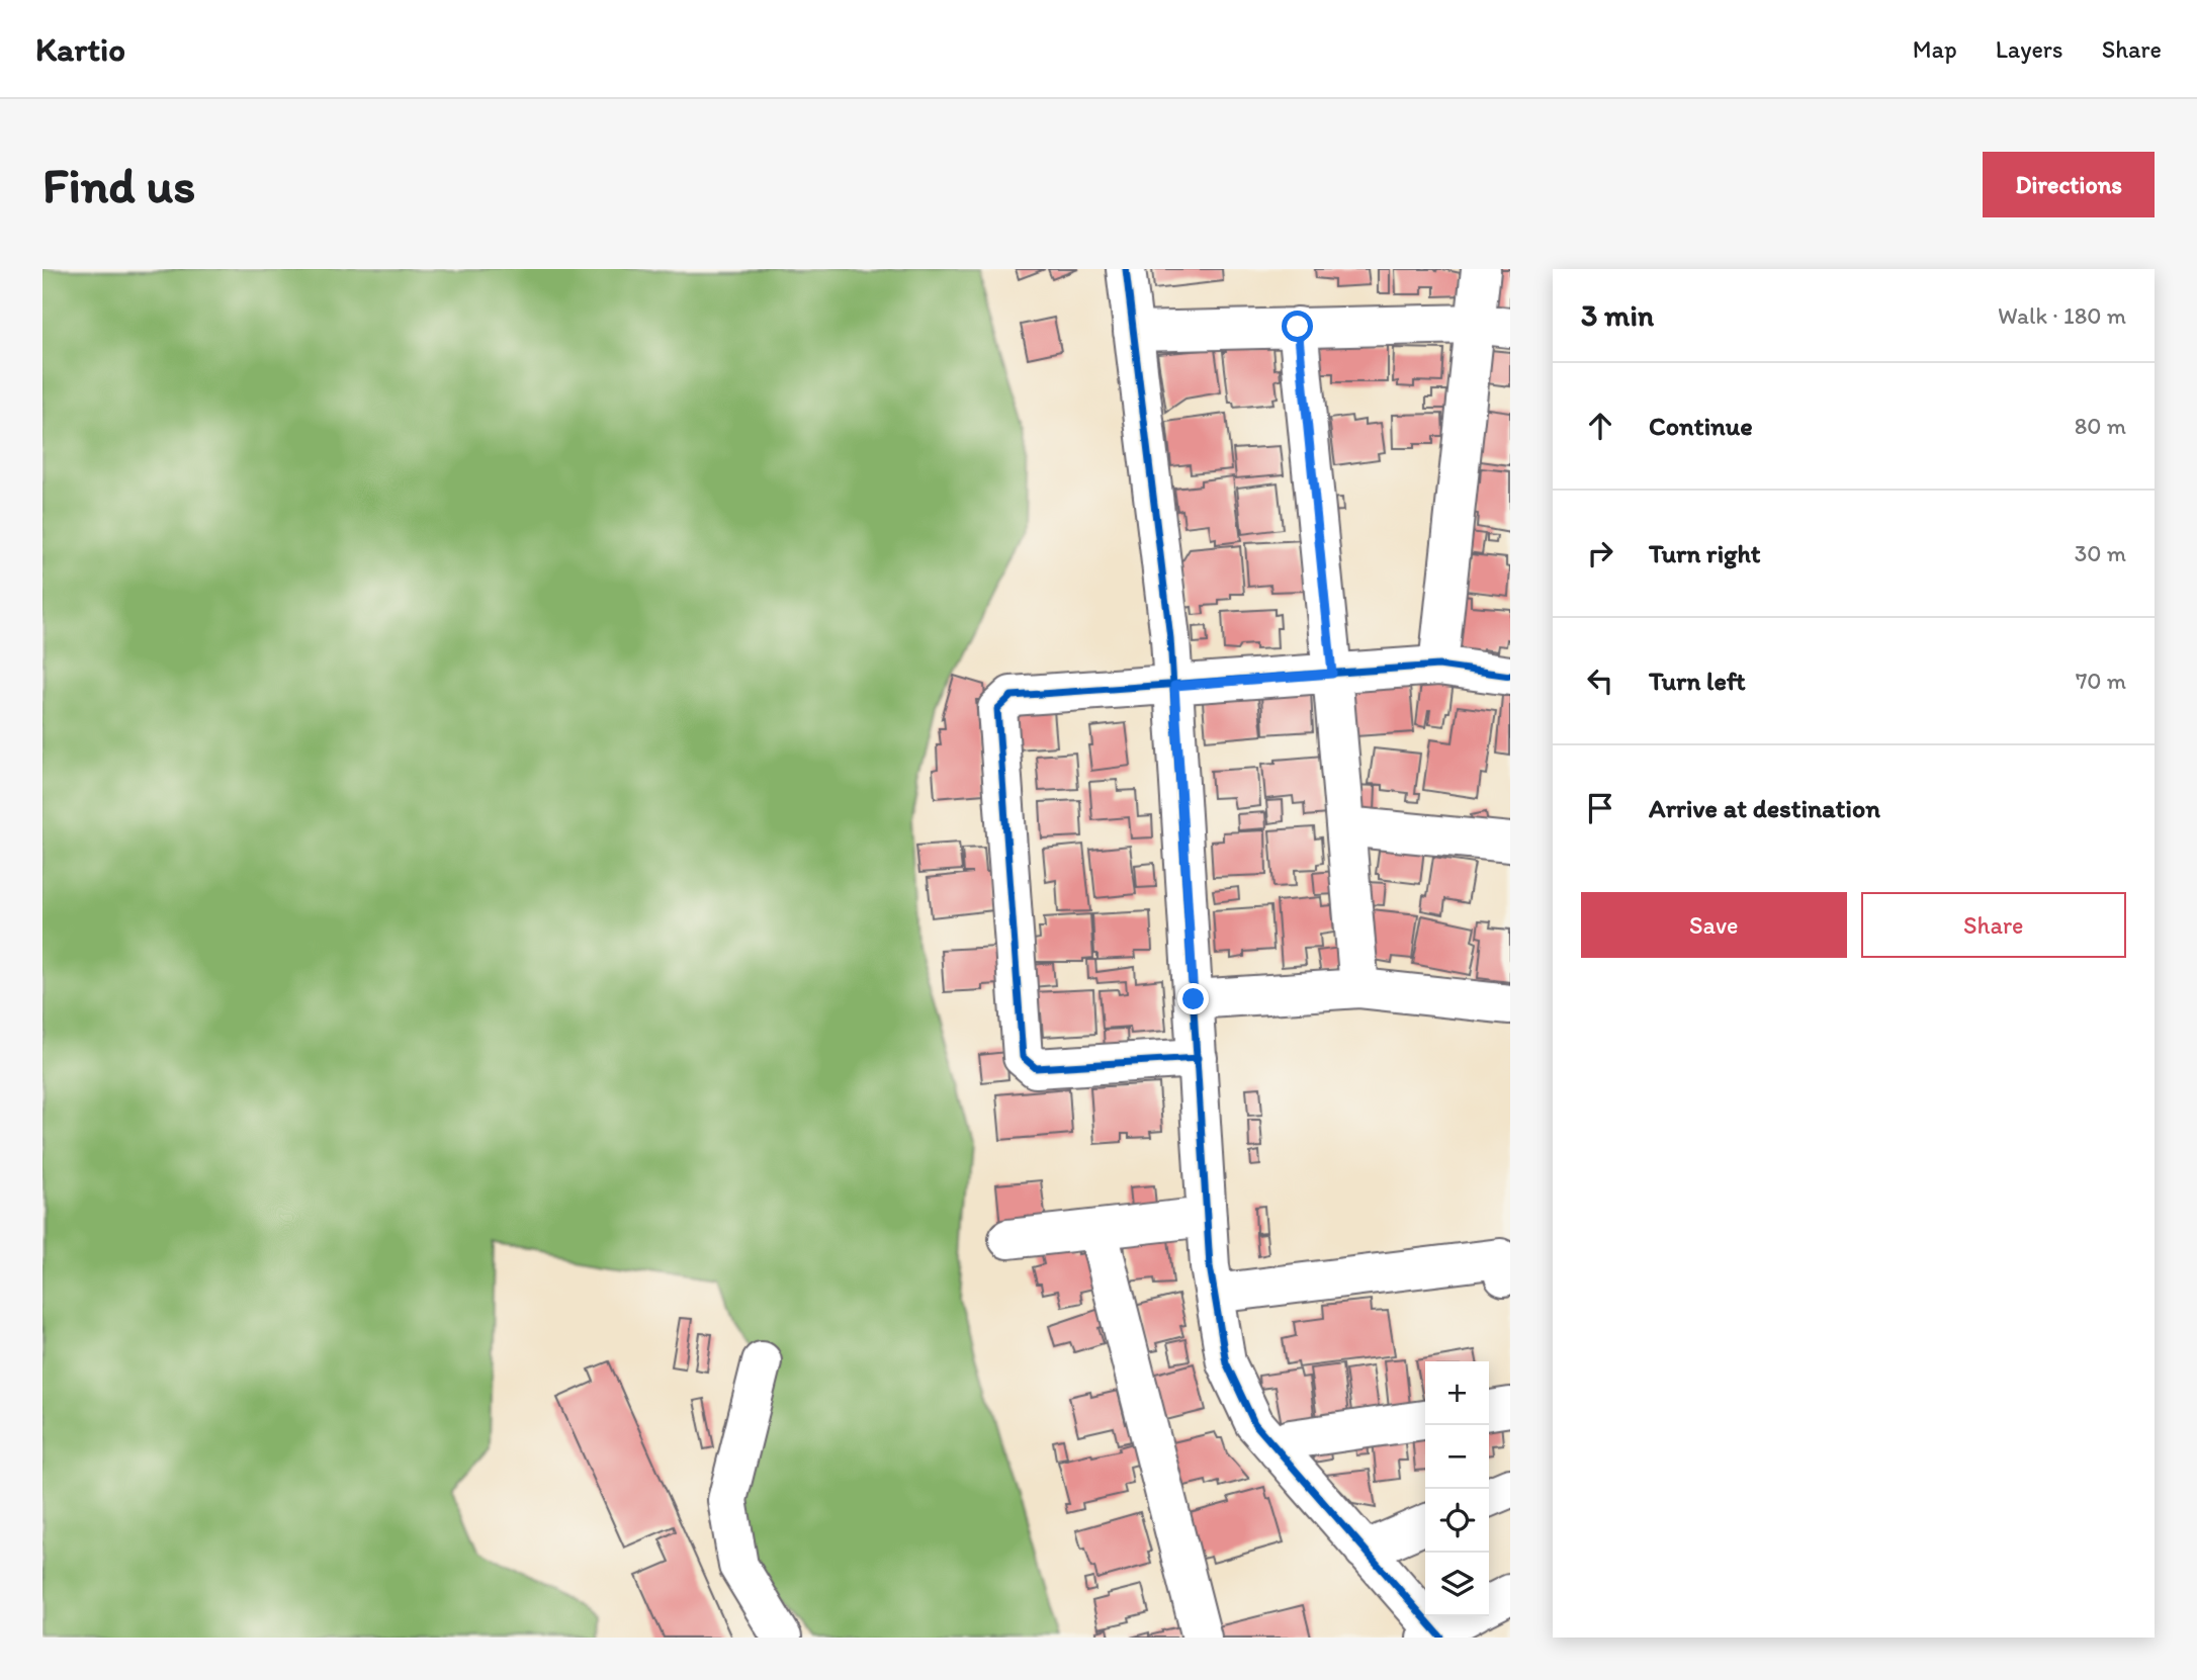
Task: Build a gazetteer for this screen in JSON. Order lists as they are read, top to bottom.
{
  "page": {
    "header": "Kartio",
    "nav": ["Map", "Layers", "Share"],
    "buttons": [
      "Directions",
      ["Save", "Share"]
    ],
    "title": "Find us",
    "heading": ["3 min", "Walk · 180 m"],
    "list": [
      ["Continue", "80 m"],
      ["Turn right", "30 m"],
      ["Turn left", "70 m"],
      "Arrive at destination"
    ],
    "map_buttons": ["+", "−"]
  }
}
